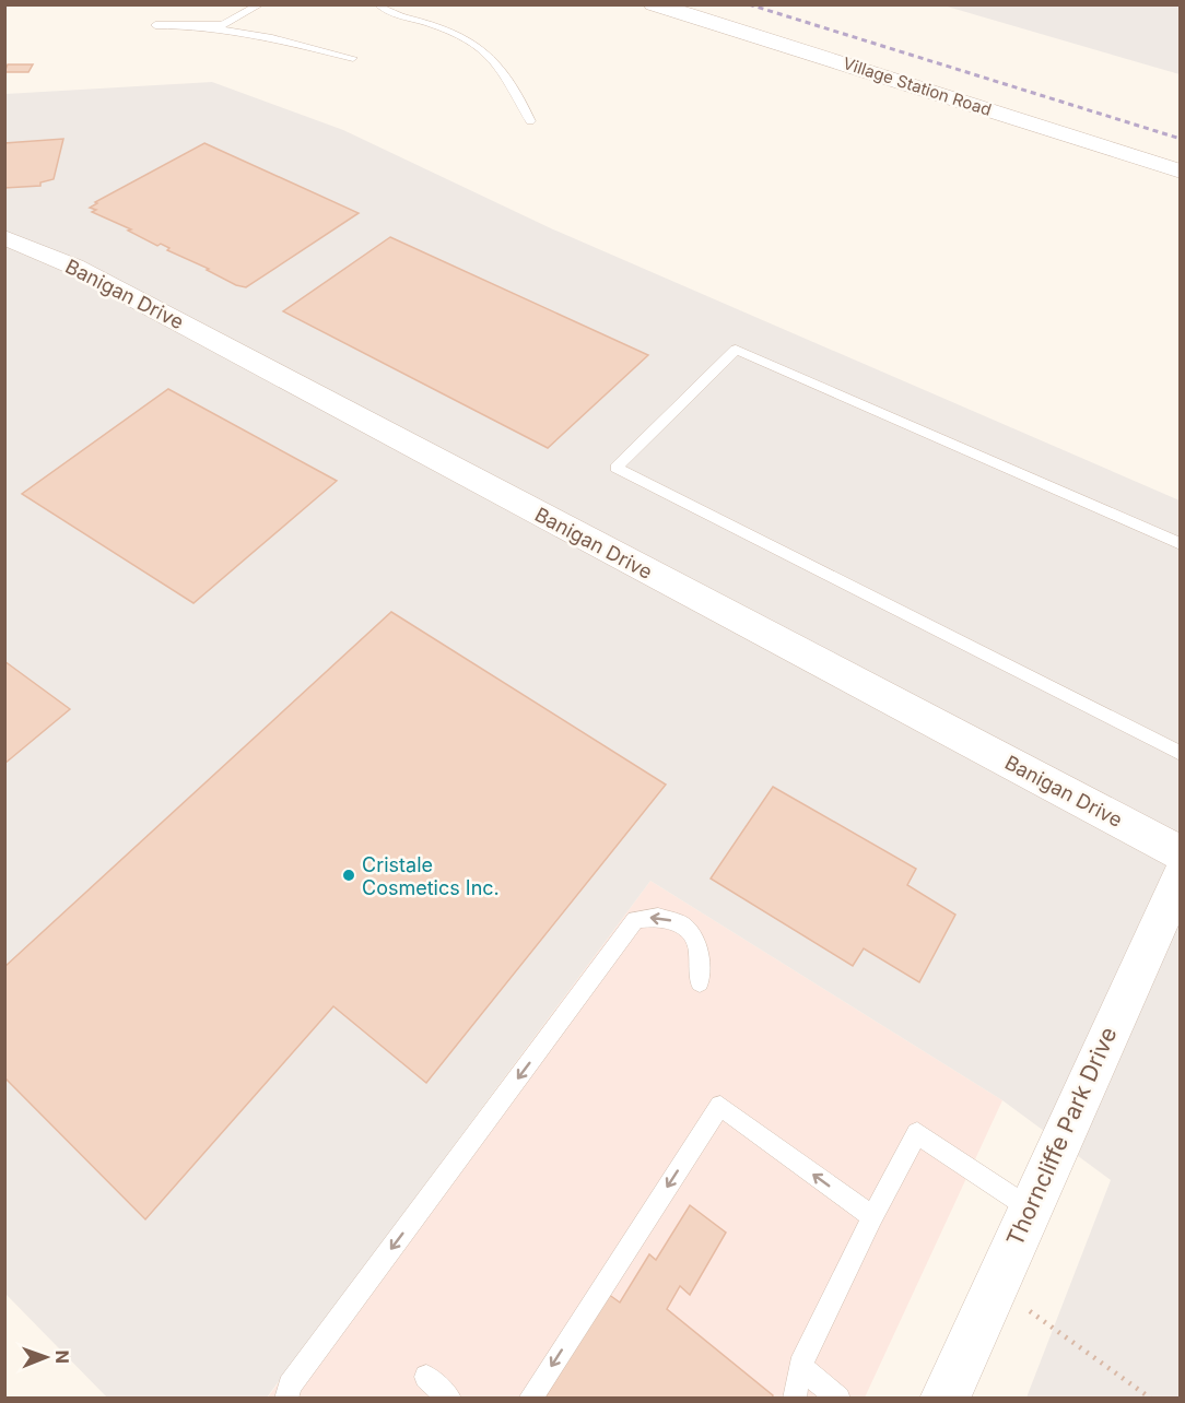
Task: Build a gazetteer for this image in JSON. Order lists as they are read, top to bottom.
{
  "streets": {
    "street": ["Village Station Road", "Banigan Drive", "Thorncliffe Park Drive"]
  },
  "places": ["Cristale Cosmetics Inc."],
  "north": "right"
}
